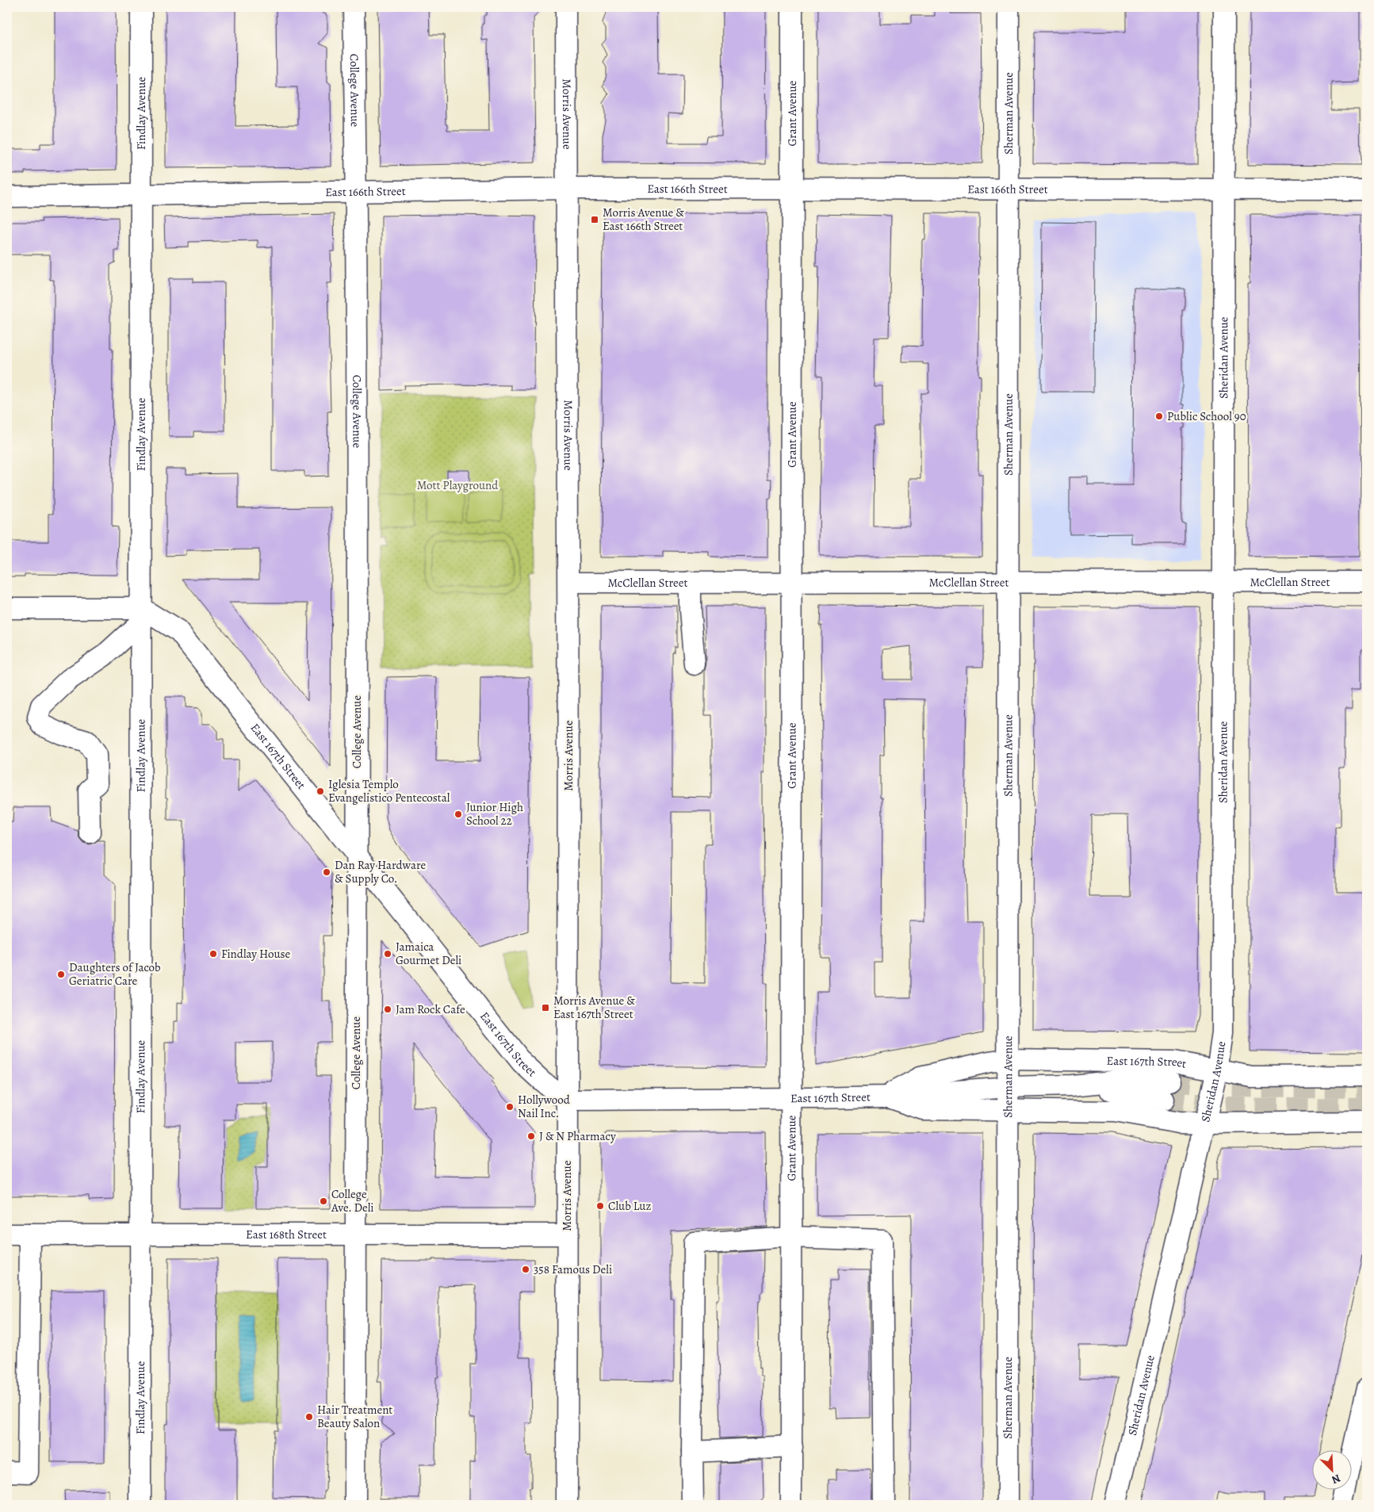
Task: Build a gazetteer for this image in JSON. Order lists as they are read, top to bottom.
{
  "streets": {
    "street": [
      "College Avenue",
      "Findlay Avenue",
      "Morris Avenue",
      "Grant Avenue",
      "Sherman Avenue",
      "East 166th Street",
      "Sheridan Avenue",
      "McClellan Street",
      "East 167th Street",
      "East 168th Street"
    ]
  },
  "crossings": [
    ["College Avenue", "East 166th Street"],
    ["College Avenue", "East 167th Street"],
    ["College Avenue", "East 168th Street"],
    ["Findlay Avenue", "East 166th Street"],
    ["Findlay Avenue", "East 167th Street"],
    ["Findlay Avenue", "East 168th Street"],
    ["Morris Avenue", "East 166th Street"],
    ["Morris Avenue", "McClellan Street"],
    ["Morris Avenue", "East 167th Street"],
    ["Morris Avenue", "East 168th Street"],
    ["Grant Avenue", "East 166th Street"],
    ["Grant Avenue", "McClellan Street"],
    ["Grant Avenue", "East 167th Street"],
    ["Sherman Avenue", "East 166th Street"],
    ["Sherman Avenue", "McClellan Street"],
    ["Sherman Avenue", "East 167th Street"],
    ["East 166th Street", "Sheridan Avenue"],
    ["Sheridan Avenue", "McClellan Street"],
    ["Sheridan Avenue", "East 167th Street"]
  ],
  "parks": ["Mott Playground"],
  "places": {
    "transit": ["Morris Avenue & East 166th Street", "Morris Avenue & East 167th Street"],
    "other": [
      "Public School 90",
      "Iglesia Templo Evangelistico Pentecostal",
      "Junior High School 22",
      "Dan Ray Hardware & Supply Co.",
      "Findlay House",
      "Jamaica Gourmet Deli",
      "Daughters of Jacob Geriatric Care",
      "Jam Rock Cafe",
      "Hollywood Nail Inc.",
      "J & N Pharmacy",
      "College Ave. Deli",
      "Club Luz",
      "358 Famous Deli",
      "Hair Treatment Beauty Salon"
    ]
  },
  "north": "bottom right"
}
